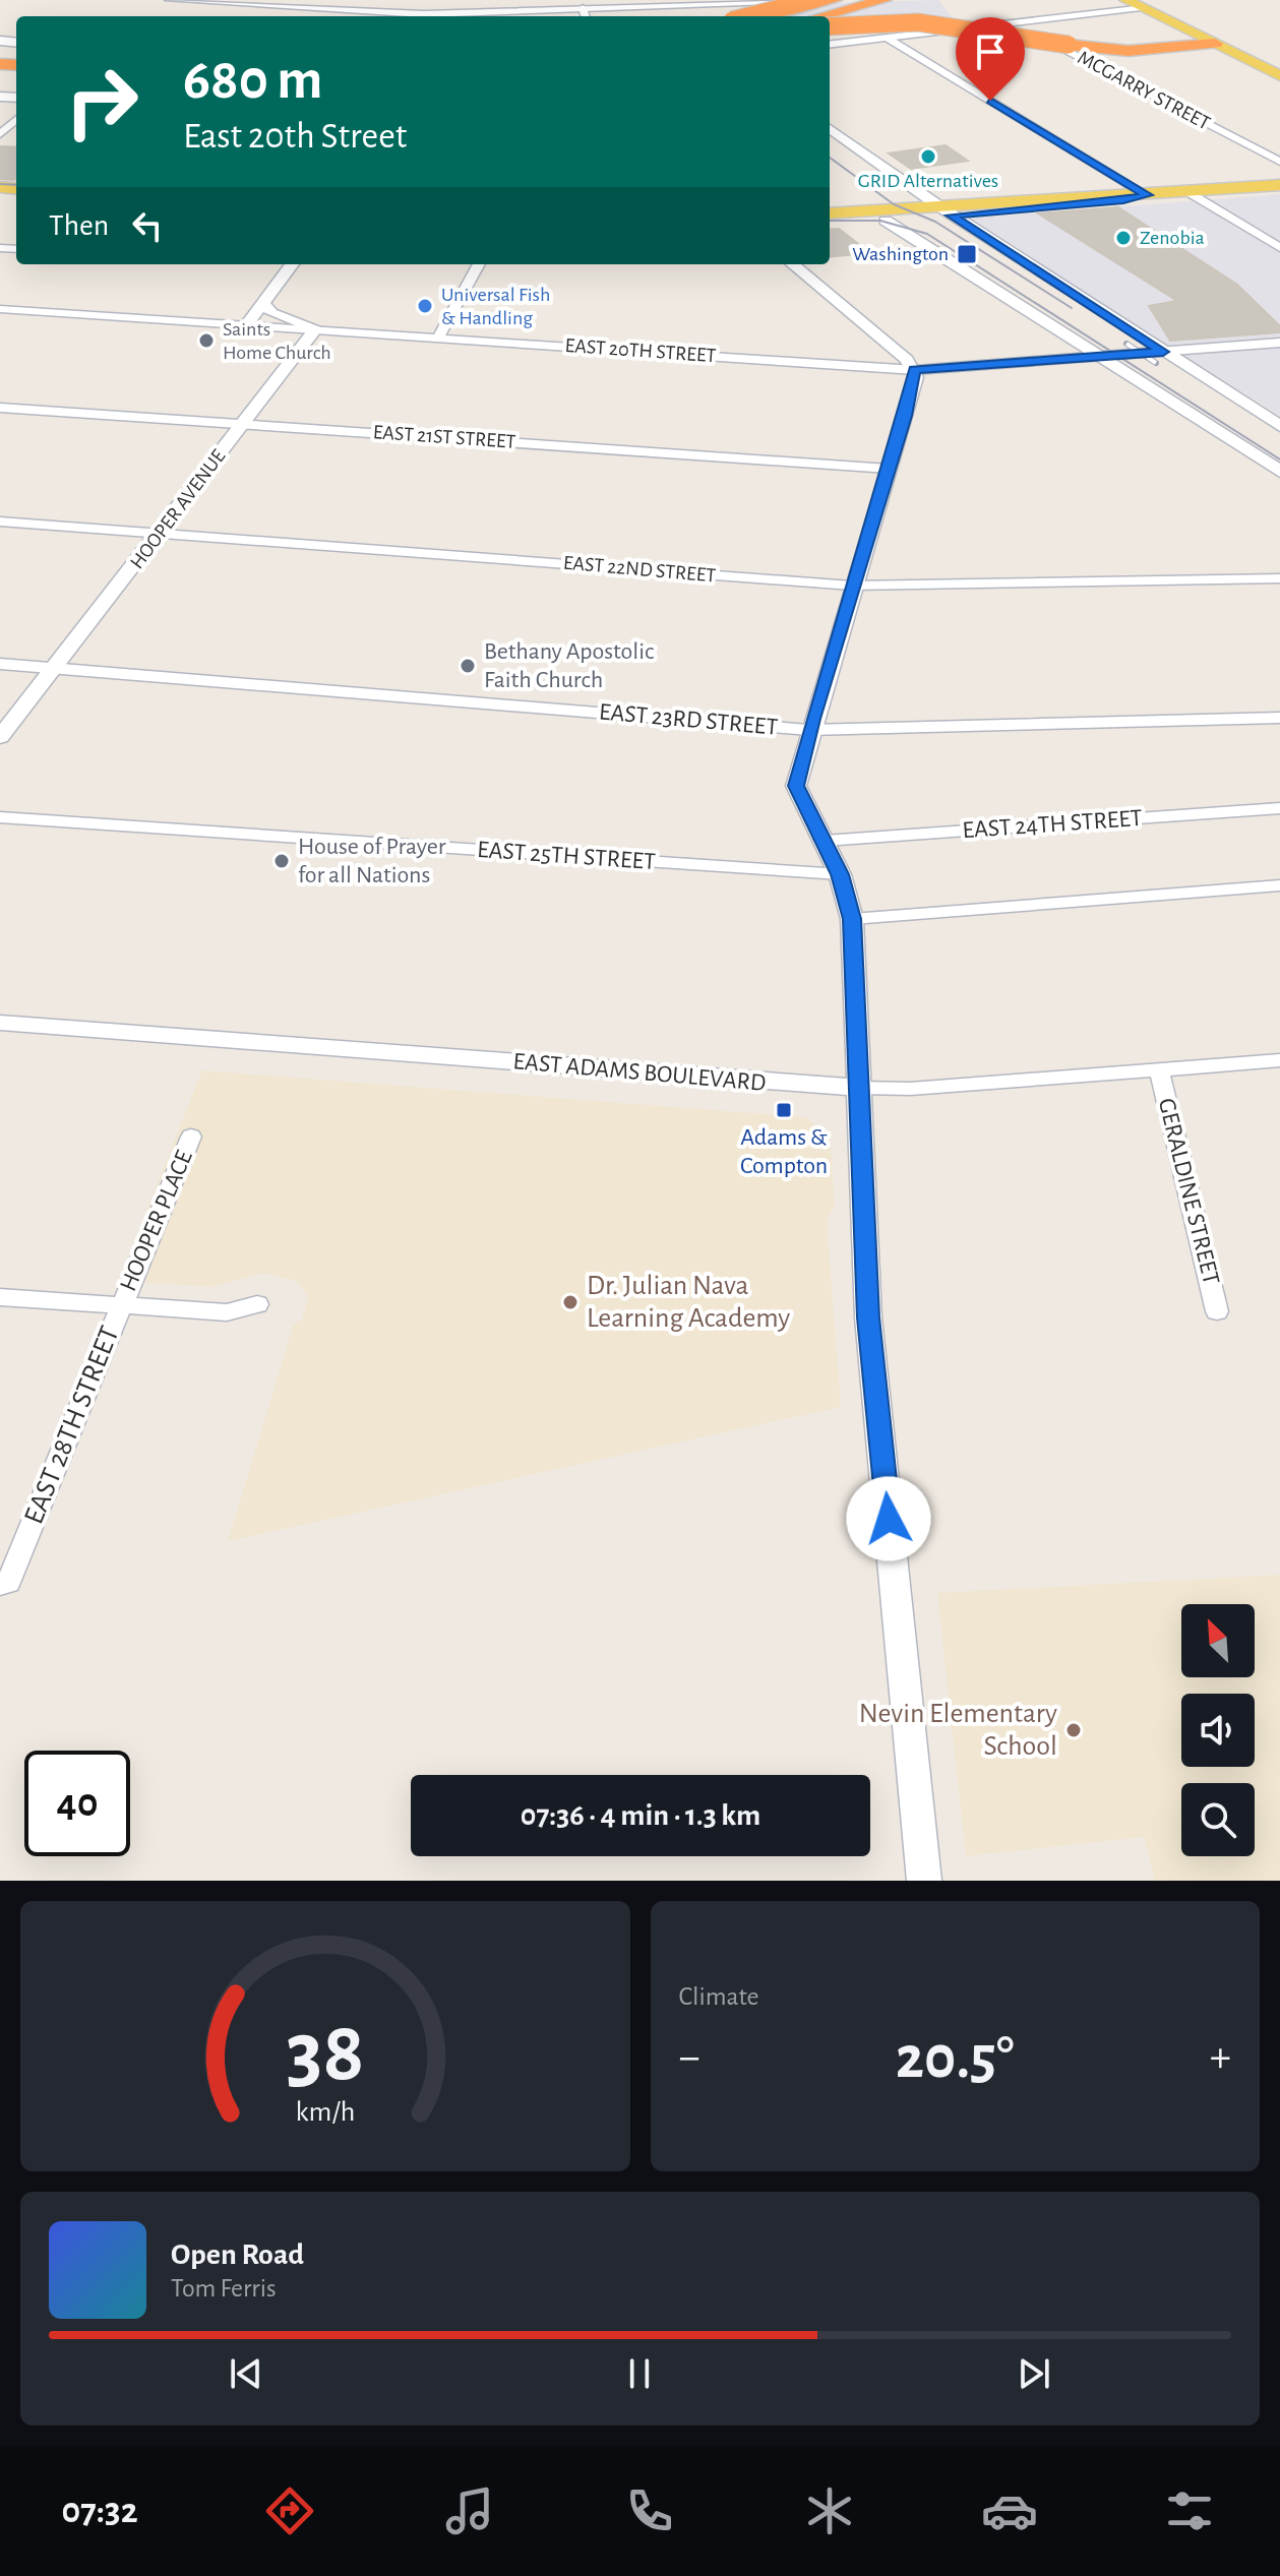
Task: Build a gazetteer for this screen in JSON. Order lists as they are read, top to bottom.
{
  "streets": {
    "street": [
      "MCGARRY STREET",
      "EAST 20TH STREET",
      "EAST 21ST STREET",
      "HOOPER AVENUE",
      "EAST 22ND STREET",
      "EAST 23RD STREET",
      "EAST 24TH STREET",
      "EAST 25TH STREET",
      "EAST ADAMS BOULEVARD",
      "GERALDINE STREET",
      "HOOPER PLACE",
      "EAST 28TH STREET"
    ]
  },
  "crossings": [
    ["EAST 20TH STREET", "HOOPER AVENUE"],
    ["EAST 21ST STREET", "HOOPER AVENUE"],
    ["HOOPER AVENUE", "EAST 22ND STREET"],
    ["HOOPER AVENUE", "EAST 23RD STREET"],
    ["EAST ADAMS BOULEVARD", "GERALDINE STREET"],
    ["HOOPER PLACE", "EAST 28TH STREET"]
  ],
  "places": {
    "other": [
      "GRID Alternatives",
      "Zenobia",
      "Universal Fish & Handling",
      "Saints Home Church",
      "Bethany Apostolic Faith Church",
      "House of Prayer for all Nations",
      "Dr. Julian Nava Learning Academy",
      "Nevin Elementary School"
    ],
    "transit": ["Washington", "Adams & Compton"]
  },
  "north": "top left",
  "page": {
    "turn": ["680 m", "East 20th Street"],
    "then": "Then",
    "limit": "40",
    "trip": "07:36 · 4 min · 1.3 km",
    "tile": "Climate",
    "heat": ["−", "20.5°", "+"],
    "song": ["Open Road", "Tom Ferris"],
    "tabs": "07:32",
    "gauge": ["38", "km/h"]
  }
}
